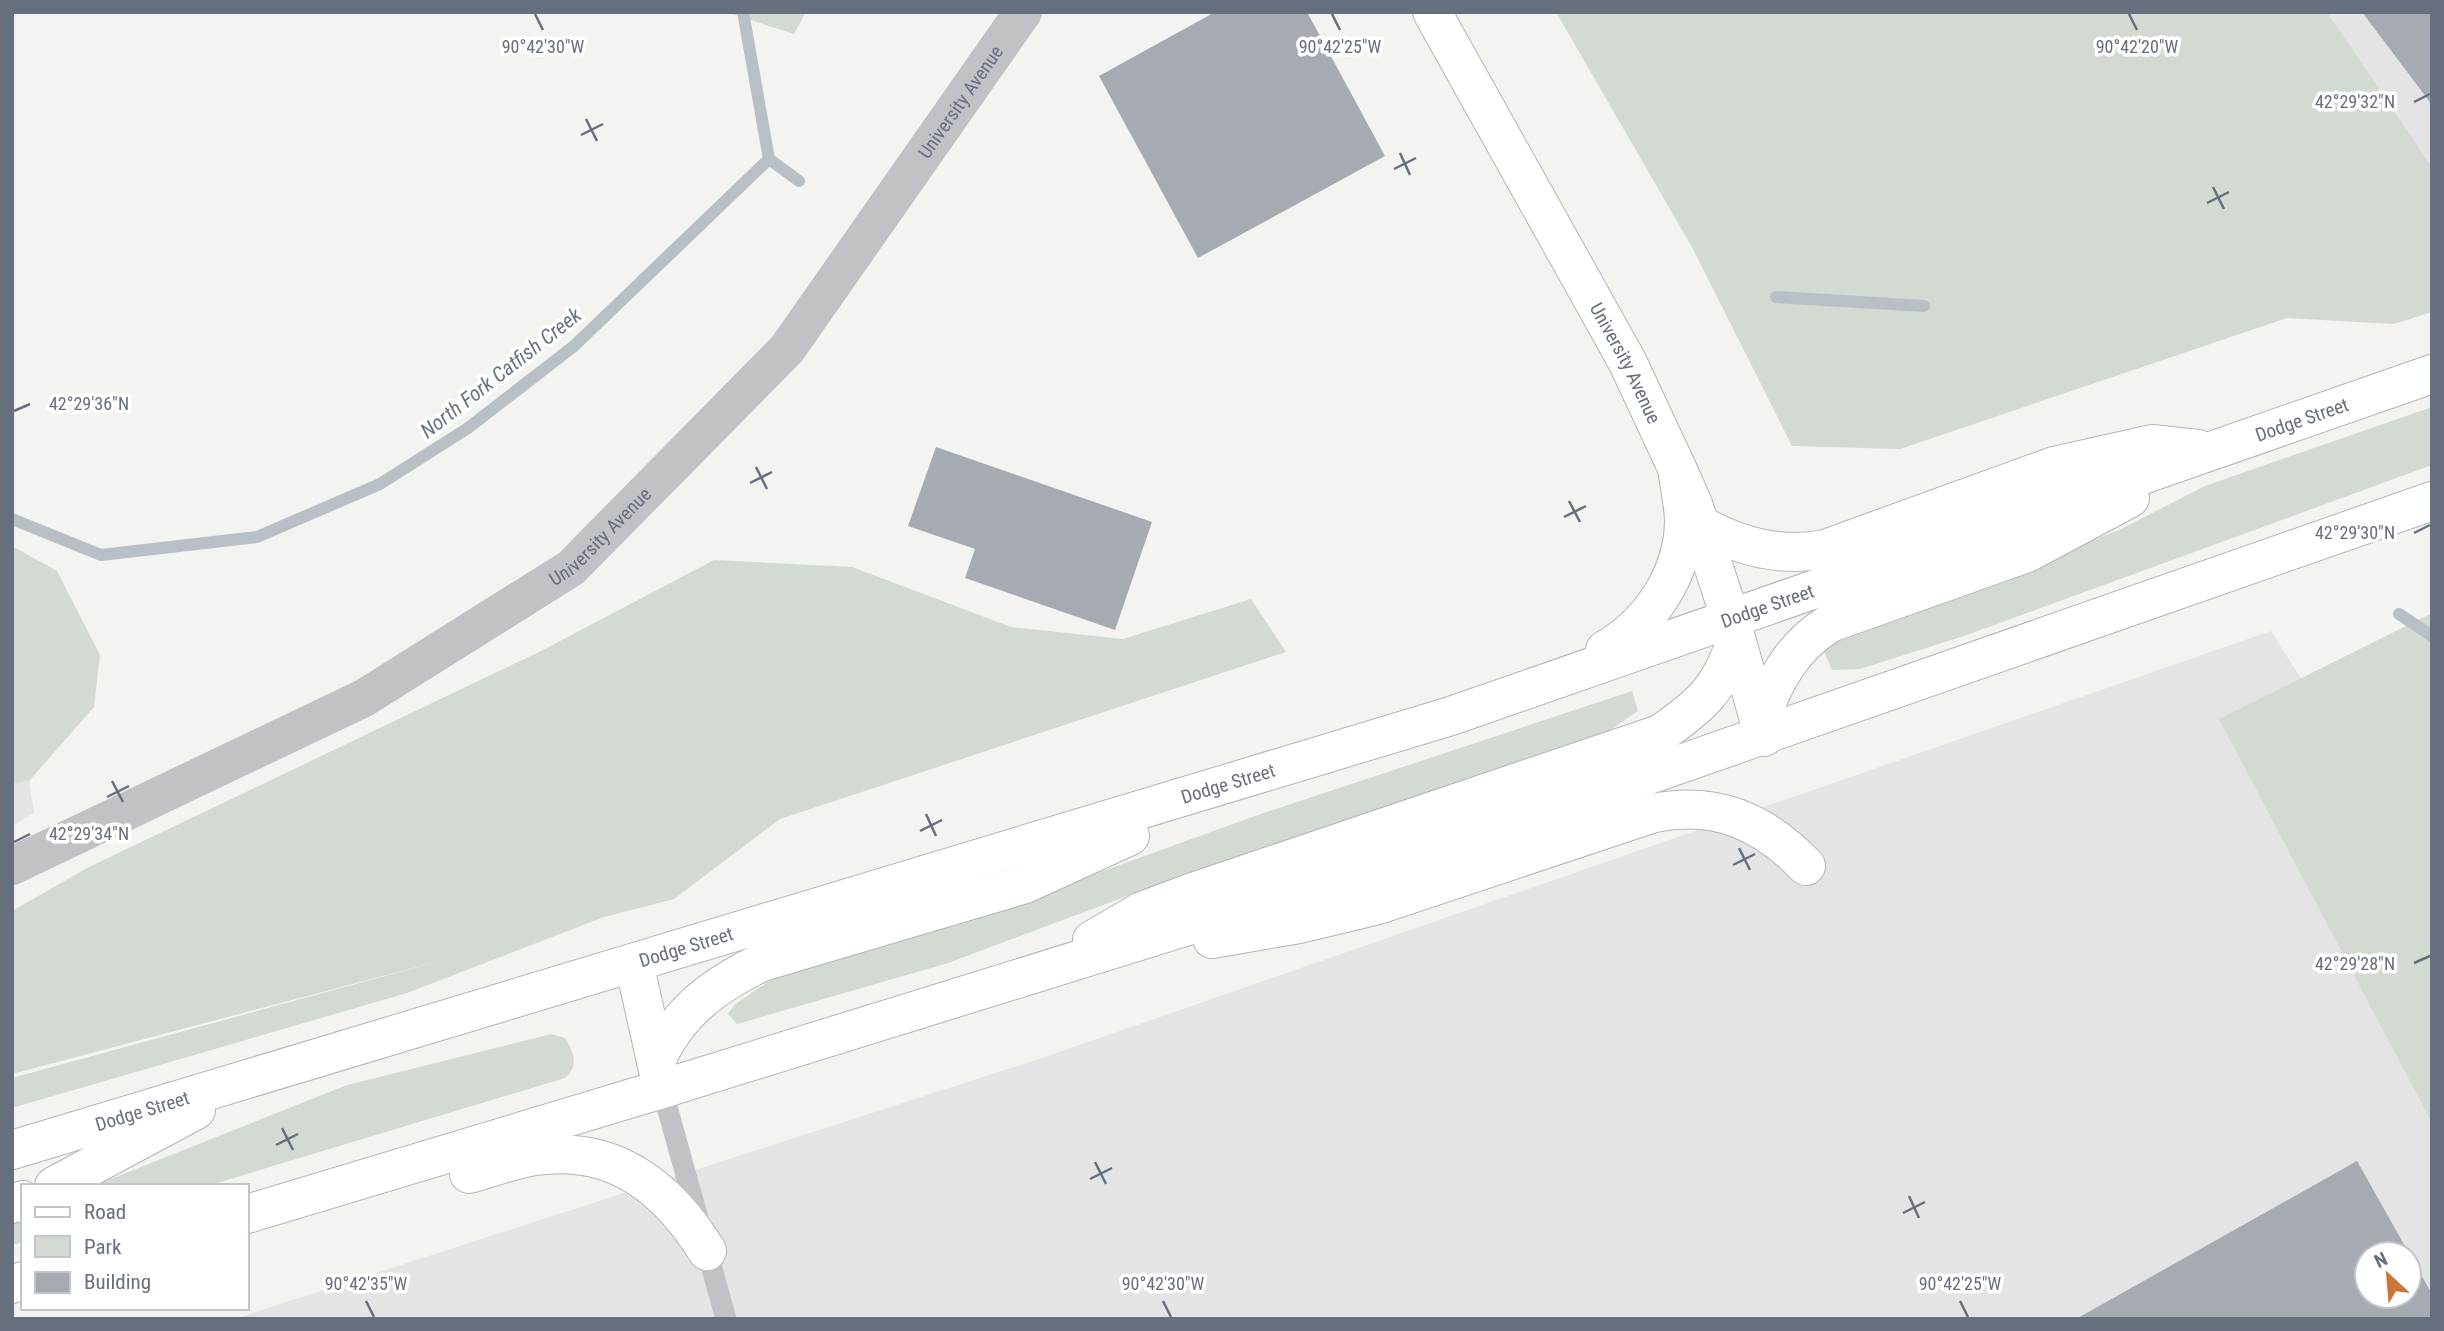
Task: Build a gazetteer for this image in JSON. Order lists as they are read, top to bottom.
{
  "streets": {
    "main road": ["University Avenue", "Dodge Street"]
  },
  "crossings": [
    ["University Avenue", "Dodge Street"]
  ],
  "water": ["North Fork Catfish Creek"],
  "legend": ["Road", "Park", "Building"],
  "north": "top left",
  "coordinates": [
    "90°42'30\"W",
    "90°42'20\"W",
    "90°42'25\"W",
    "42°29'32\"N",
    "42°29'36\"N",
    "42°29'30\"N",
    "42°29'34\"N",
    "42°29'28\"N",
    "90°42'35\"W"
  ]
}
